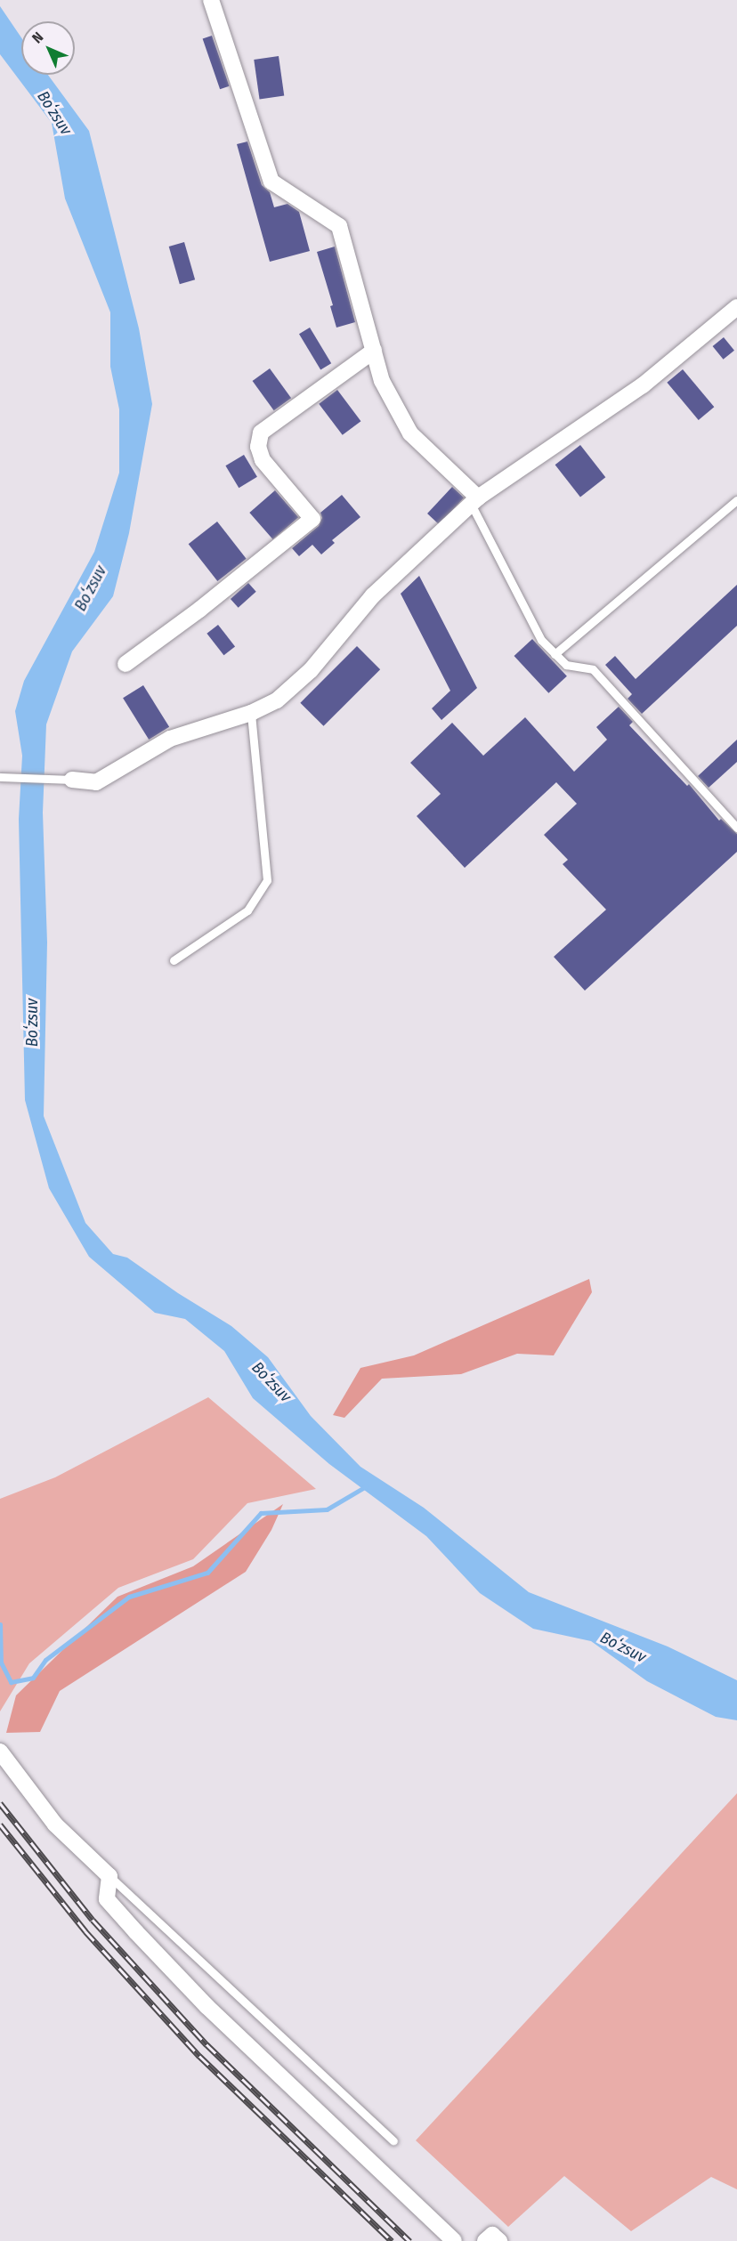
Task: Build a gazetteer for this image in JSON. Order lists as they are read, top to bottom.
{
  "water": ["Boʻzsuv"],
  "north": "top left"
}
